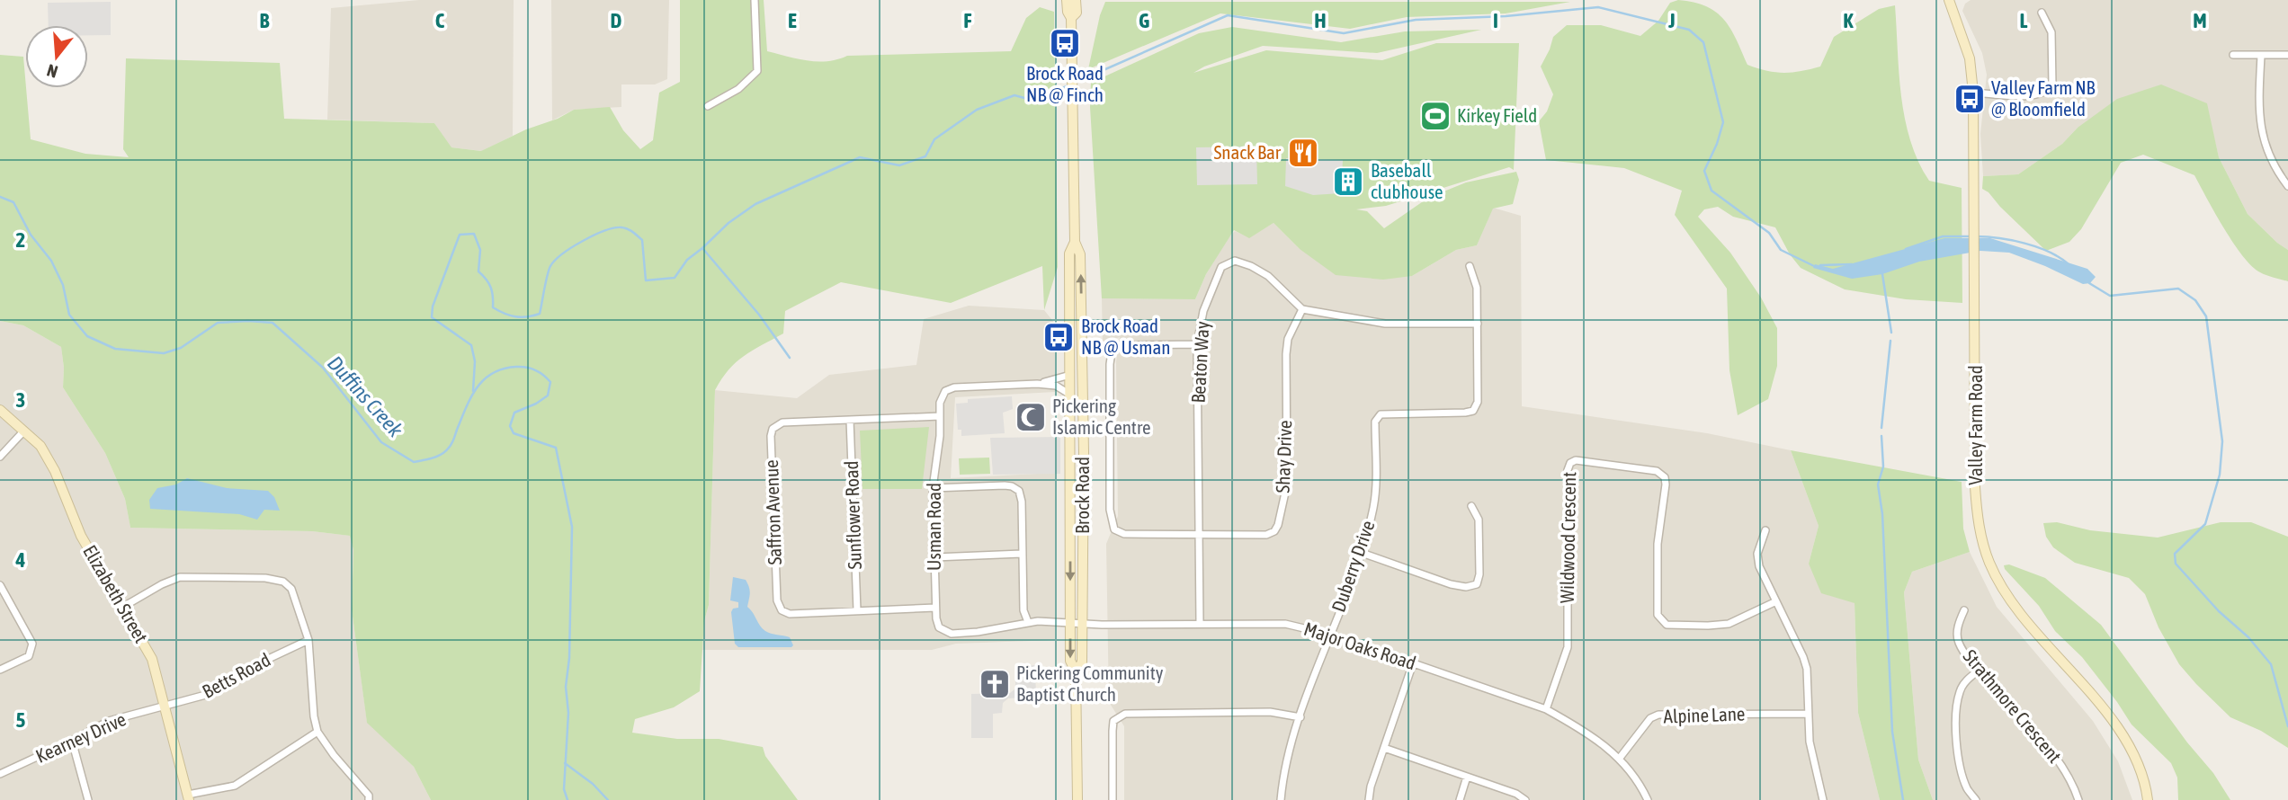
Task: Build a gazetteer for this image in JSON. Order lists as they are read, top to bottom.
{
  "streets": {
    "street": [
      "Beaton Way",
      "Valley Farm Road",
      "Shay Drive",
      "Brock Road",
      "Saffron Avenue",
      "Sunflower Road",
      "Usman Road",
      "Wildwood Crescent",
      "Duberry Drive",
      "Elizabeth Street",
      "Major Oaks Road",
      "Betts Road",
      "Strathmore Crescent",
      "Alpine Lane",
      "Kearney Drive"
    ]
  },
  "crossings": [
    ["Beaton Way", "Shay Drive"],
    ["Beaton Way", "Major Oaks Road"],
    ["Brock Road", "Usman Road"],
    ["Brock Road", "Major Oaks Road"],
    ["Saffron Avenue", "Sunflower Road"],
    ["Saffron Avenue", "Usman Road"],
    ["Usman Road", "Major Oaks Road"],
    ["Wildwood Crescent", "Major Oaks Road"],
    ["Duberry Drive", "Major Oaks Road"],
    ["Elizabeth Street", "Betts Road"],
    ["Elizabeth Street", "Kearney Drive"],
    ["Major Oaks Road", "Alpine Lane"],
    ["Betts Road", "Kearney Drive"]
  ],
  "water": ["Duffins Creek"],
  "places": {
    "bus stop": ["Brock Road NB @ Finch", "Valley Farm NB @ Bloomfield", "Brock Road NB @ Usman"],
    "sports": ["Kirkey Field"],
    "restaurant": ["Snack Bar"],
    "building": ["Baseball clubhouse"],
    "mosque": ["Pickering Islamic Centre"],
    "church": ["Pickering Community Baptist Church"]
  },
  "north": "bottom",
  "grid": {
    "columns": [
      "B",
      "C",
      "D",
      "E",
      "F",
      "G",
      "H",
      "I",
      "J",
      "K",
      "L",
      "M"
    ],
    "rows": [
      "2",
      "3",
      "4",
      "5"
    ]
  }
}
